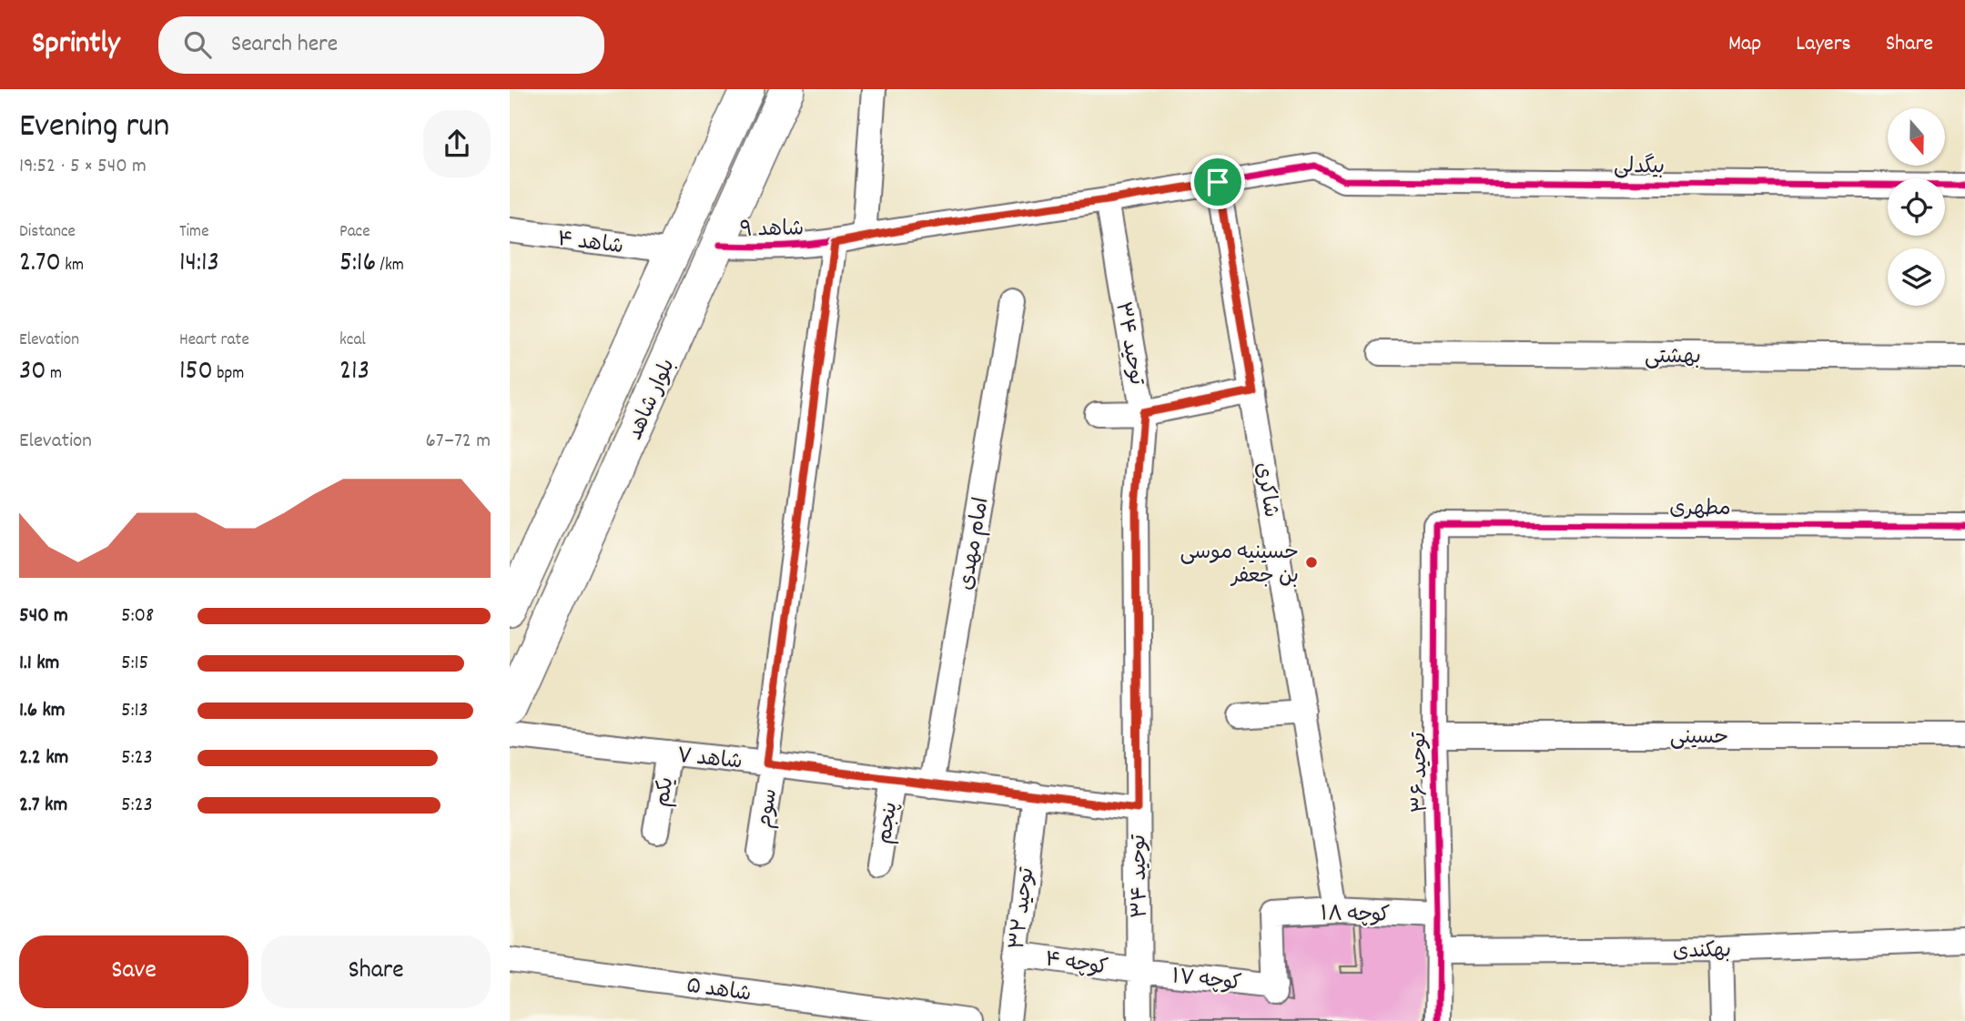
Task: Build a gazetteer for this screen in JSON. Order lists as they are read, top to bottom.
{
  "streets": {
    "main road": ["بلوار شاهد"],
    "street": [
      "بیگدلی",
      "شاهد ۹",
      "شاهد ۴",
      "توحید ۳۴",
      "بهشتی",
      "شاکری",
      "مطهری",
      "امام مهدی",
      "حسینی",
      "شاهد ۷",
      "توحید ۳۶",
      "یکم",
      "سوم",
      "پنجم",
      "توحید ۳۲",
      "کوچه ۱۸",
      "بهکندی",
      "کوچه ۴",
      "کوچه ۱۷",
      "شاهد ۵"
    ]
  },
  "crossings": [
    ["بیگدلی", "شاهد ۹"],
    ["شاهد ۹", "توحید ۳۴"],
    ["شاهد ۹", "بلوار شاهد"],
    ["شاهد ۹", "شاکری"],
    ["شاهد ۹", "سوم"],
    ["شاهد ۴", "بلوار شاهد"],
    ["توحید ۳۴", "شاهد ۷"],
    ["توحید ۳۴", "کوچه ۴"],
    ["توحید ۳۴", "کوچه ۱۷"],
    ["شاکری", "کوچه ۱۸"],
    ["مطهری", "توحید ۳۶"],
    ["امام مهدی", "شاهد ۷"],
    ["حسینی", "توحید ۳۶"],
    ["شاهد ۷", "یکم"],
    ["شاهد ۷", "سوم"],
    ["شاهد ۷", "پنجم"],
    ["شاهد ۷", "توحید ۳۲"],
    ["توحید ۳۶", "کوچه ۱۸"],
    ["توحید ۳۶", "بهکندی"],
    ["توحید ۳۲", "کوچه ۴"],
    ["کوچه ۱۸", "کوچه ۱۷"],
    ["کوچه ۴", "کوچه ۱۷"]
  ],
  "places": ["حسینیه موسی بن جعفر"],
  "north": "bottom",
  "page": {
    "header": "Sprintly",
    "search": "Search here",
    "nav": ["Map", "Layers", "Share"],
    "heading": ["Evening run", "19:52 · 5 × 540 m"],
    "stats": [
      ["Distance", "2.70 km"],
      ["Time", "14:13"],
      ["Pace", "5:16 /km"],
      ["Elevation", "30 m"],
      ["Heart rate", "150 bpm"],
      ["kcal", "213"]
    ],
    "chart": ["Elevation", "67–72 m"],
    "list": [
      {
        "name": "540 m",
        "note": "5:08"
      },
      {
        "name": "1.1 km",
        "note": "5:15"
      },
      {
        "name": "1.6 km",
        "note": "5:13"
      },
      {
        "name": "2.2 km",
        "note": "5:23"
      },
      {
        "name": "2.7 km",
        "note": "5:23"
      }
    ],
    "buttons": ["Save", "Share"]
  }
}
